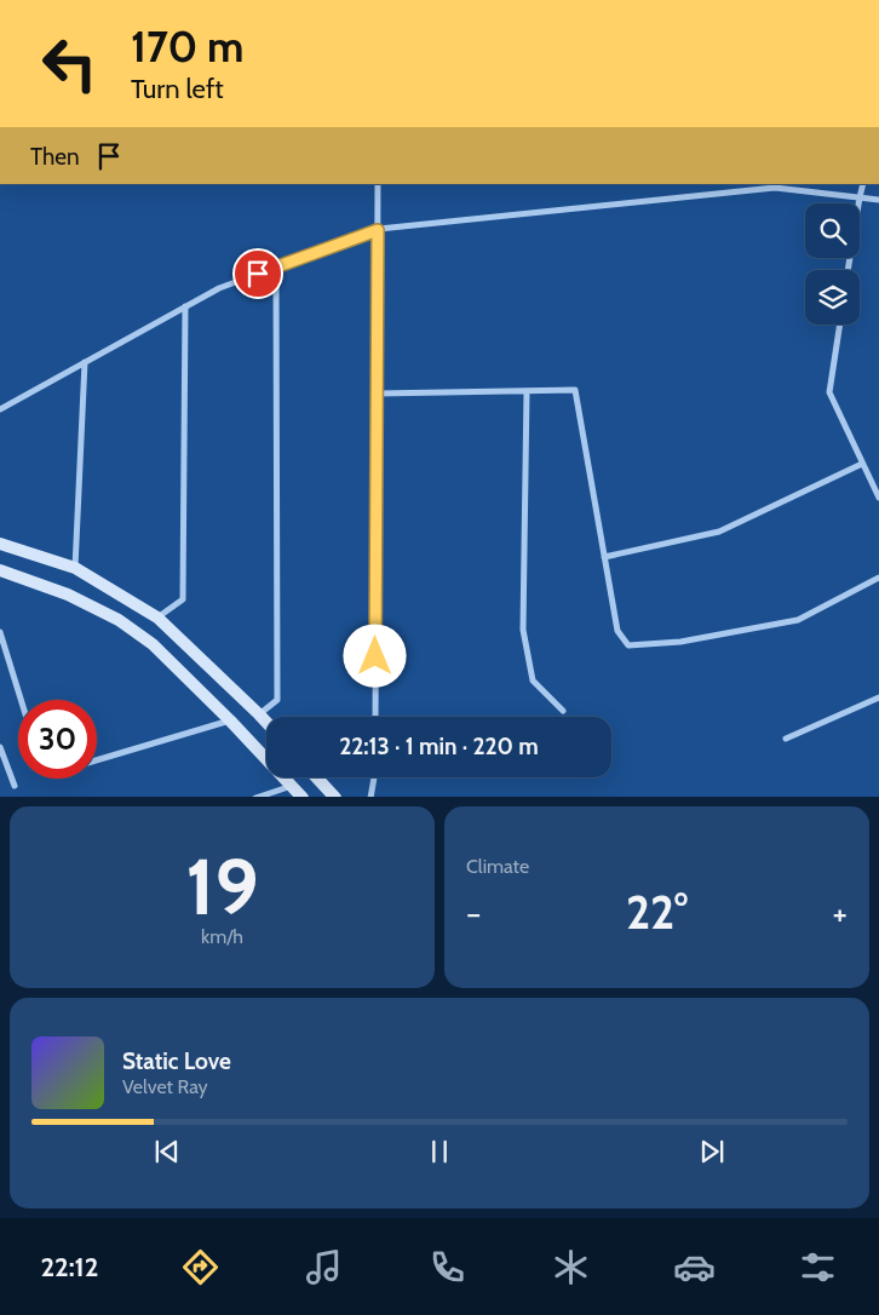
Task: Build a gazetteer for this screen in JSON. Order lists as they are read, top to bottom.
{
  "page": {
    "turn": ["170 m", "Turn left"],
    "then": "Then",
    "limit": "30",
    "trip": "22:13 · 1 min · 220 m",
    "tile": [
      ["19", "km/h"],
      "Climate"
    ],
    "heat": ["−", "22°", "+"],
    "song": ["Static Love", "Velvet Ray"],
    "tabs": "22:12"
  }
}
